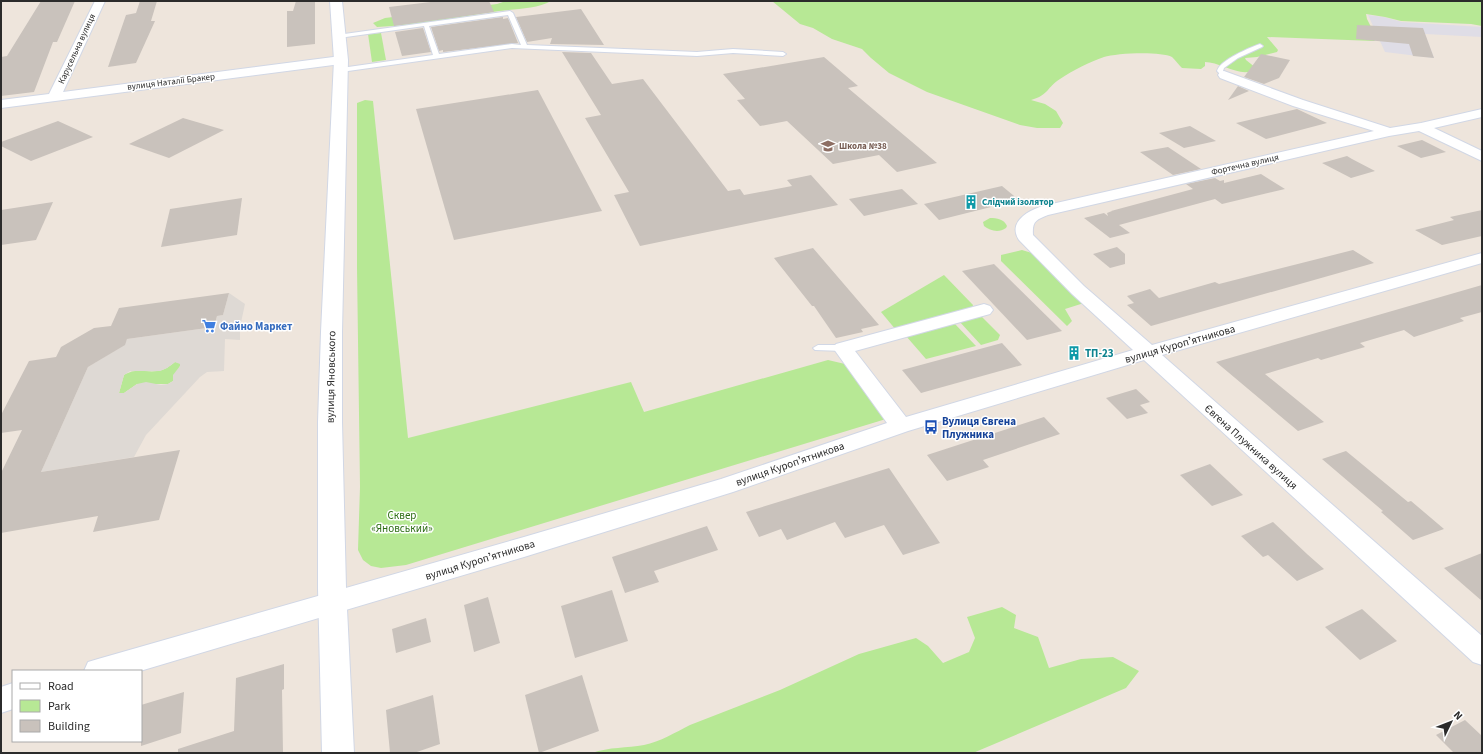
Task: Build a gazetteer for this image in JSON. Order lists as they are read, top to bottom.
{
  "streets": {
    "main road": ["вулиця Яновського"],
    "street": [
      "Карусельна вулиця",
      "вулиця Наталії Бракер",
      "Фортечна вулиця",
      "вулиця Куропʼятникова",
      "Євгена Плужника вулиця"
    ]
  },
  "crossings": [
    ["Карусельна вулиця", "вулиця Наталії Бракер"],
    ["вулиця Наталії Бракер", "вулиця Яновського"],
    ["Фортечна вулиця", "Євгена Плужника вулиця"],
    ["вулиця Куропʼятникова", "вулиця Яновського"],
    ["вулиця Куропʼятникова", "Євгена Плужника вулиця"]
  ],
  "parks": ["Сквер «Яновський»"],
  "places": {
    "school or university": ["Школа №38"],
    "building": ["Слідчий ізолятор", "ТП-23"],
    "supermarket": ["Файно Маркет"],
    "bus stop": ["Вулиця Євгена Плужника"]
  },
  "legend": ["Road", "Park", "Building"],
  "north": "top right"
}
